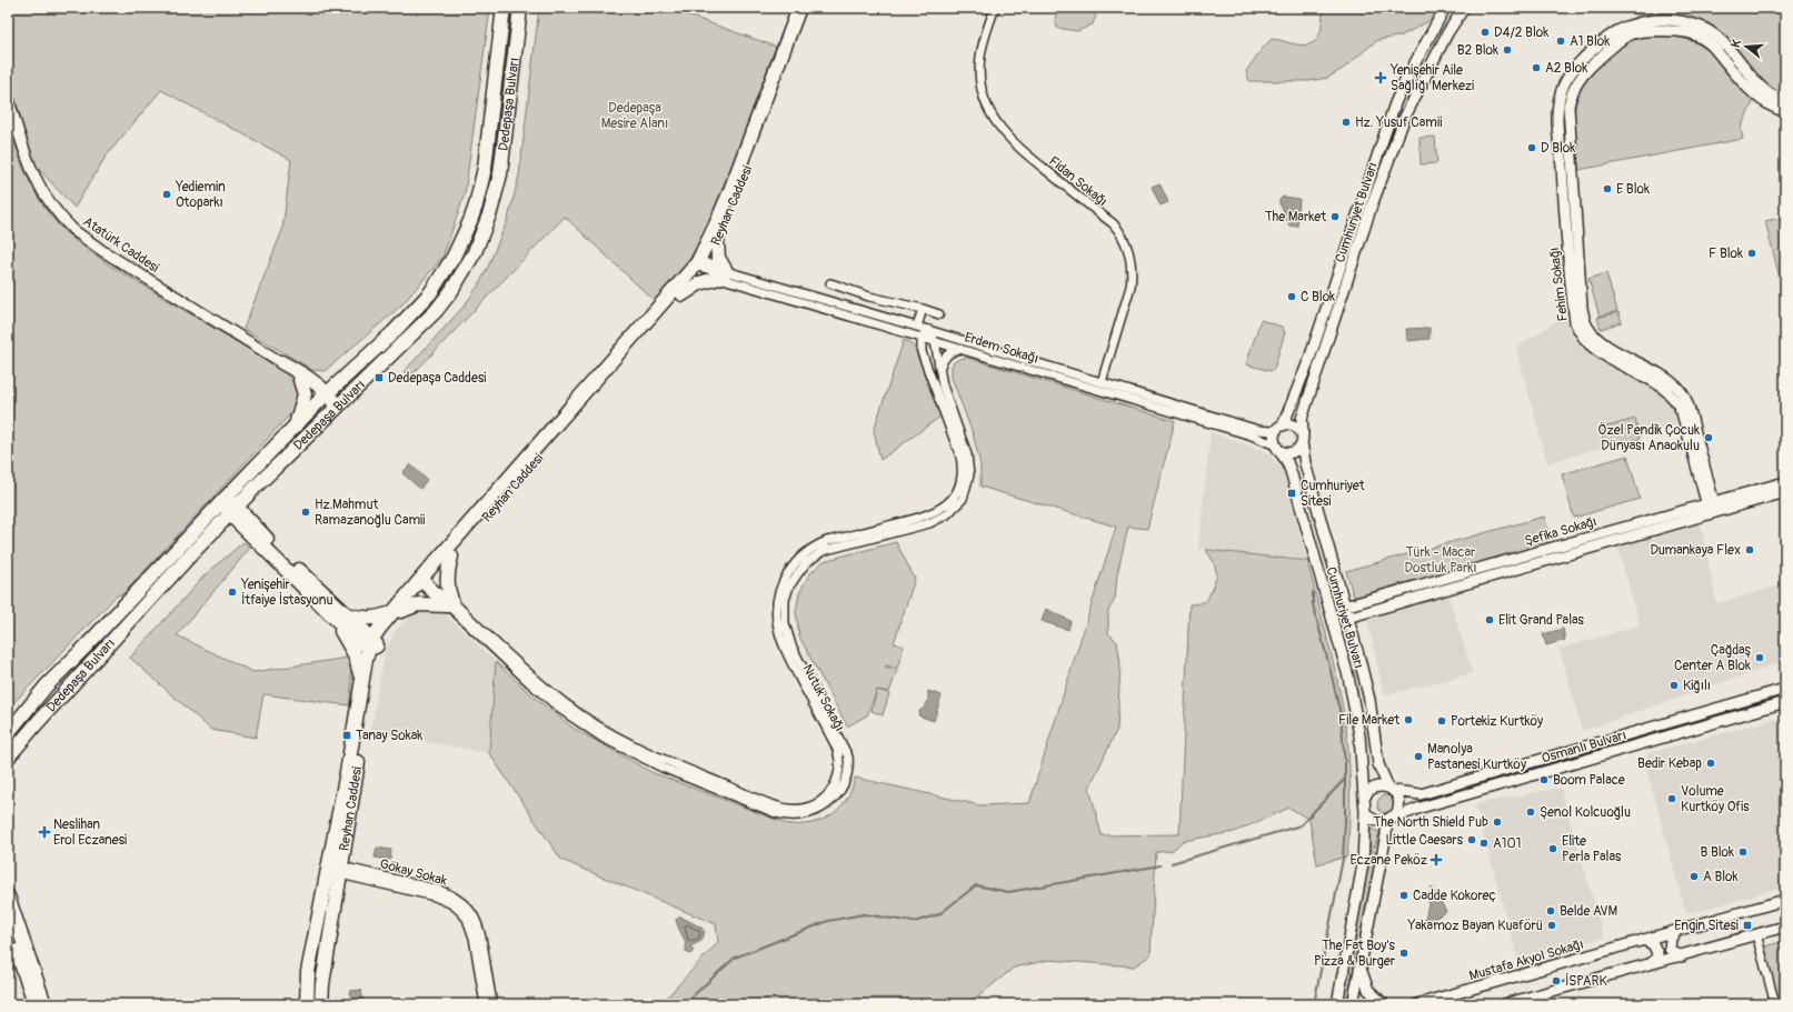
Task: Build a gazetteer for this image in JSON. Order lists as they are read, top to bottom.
{
  "streets": {
    "main road": ["Dedepaşa Bulvarı", "Reyhan Caddesi"],
    "street": [
      "Fidan Sokağı",
      "Cumhuriyet Bulvarı",
      "Atatürk Caddesi",
      "Fehim Sokağı",
      "Erdem Sokağı",
      "Şefika Sokağı",
      "Nutuk Sokağı",
      "Osmanlı Bulvarı",
      "Gökay Sokak",
      "Mustafa Akyol Sokağı"
    ]
  },
  "crossings": [
    ["Fidan Sokağı", "Erdem Sokağı"],
    ["Reyhan Caddesi", "Gökay Sokak"],
    ["Cumhuriyet Bulvarı", "Erdem Sokağı"],
    ["Cumhuriyet Bulvarı", "Şefika Sokağı"],
    ["Cumhuriyet Bulvarı", "Osmanlı Bulvarı"],
    ["Fehim Sokağı", "Şefika Sokağı"],
    ["Erdem Sokağı", "Nutuk Sokağı"]
  ],
  "parks": ["Dedepaşa Mesire Alanı", "Türk - Macar Dostluk Parkı"],
  "places": {
    "other": [
      "D4/2 Blok",
      "A1 Blok",
      "B2 Blok",
      "A2 Blok",
      "Hz. Yusuf Camii",
      "D Blok",
      "E Blok",
      "Yediemin Otoparkı",
      "The Market",
      "F Blok",
      "C Blok",
      "Özel Pendik Çocuk Dünyası Anaokulu",
      "Hz.Mahmut Ramazanoğlu Camii",
      "Dumankaya Flex",
      "Yenişehir İtfaiye İstasyonu",
      "Elit Grand Palas",
      "Çağdaş Center A Blok",
      "Kiğılı",
      "File Market",
      "Portekiz Kurtköy",
      "Manolya Pastanesi Kurtköy",
      "Bedir Kebap",
      "Boom Palace",
      "Volume Kurtköy Ofis",
      "Şenol Kolcuoğlu",
      "The North Shield Pub",
      "Little Caesars",
      "A101",
      "Elite Perla Palas",
      "B Blok",
      "A Blok",
      "Cadde Kokoreç",
      "Belde AVM",
      "Yakamoz Bayan Kuaförü",
      "The Fat Boy's Pizza & Burger",
      "İSPARK"
    ],
    "health": ["Yenişehir Aile Sağlığı Merkezi", "Neslihan Erol Eczanesi", "Eczane Peköz"],
    "transit": [
      "Dedepaşa Caddesi",
      "Cumhuriyet Sitesi",
      "Tanay Sokak",
      "Engin Sitesi"
    ]
  },
  "north": "left"
}
